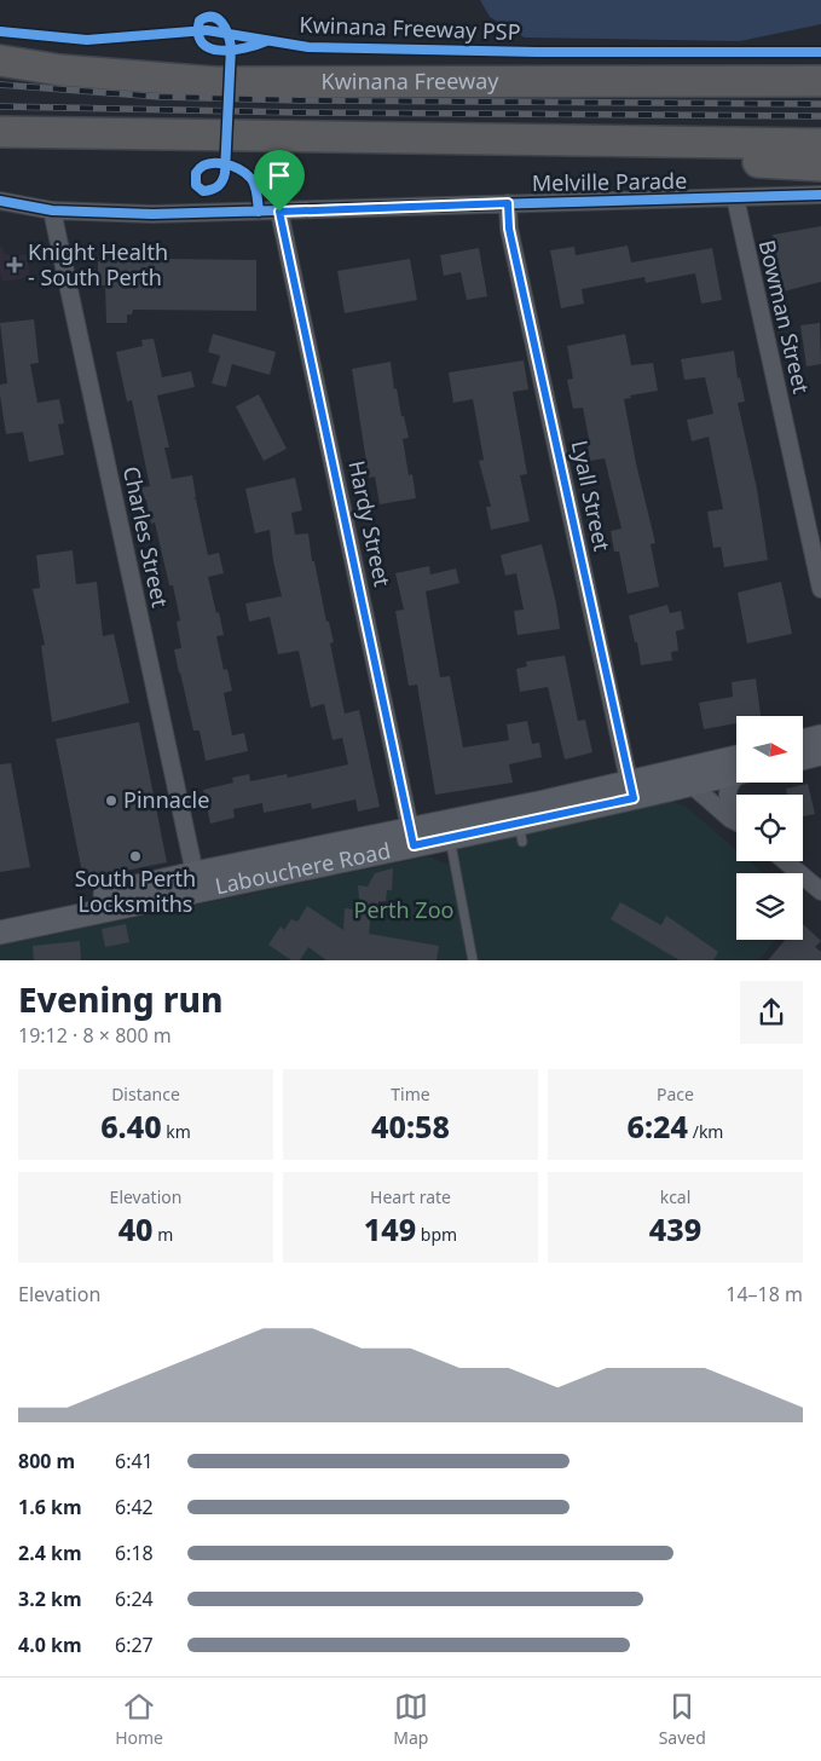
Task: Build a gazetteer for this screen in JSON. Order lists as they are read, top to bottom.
{
  "streets": {
    "highway": ["Kwinana Freeway"],
    "main road": ["Labouchere Road"],
    "street": [
      "Melville Parade",
      "Bowman Street",
      "Lyall Street",
      "Hardy Street",
      "Charles Street"
    ],
    "cycle path": ["Kwinana Freeway PSP"]
  },
  "crossings": [
    ["Melville Parade", "Bowman Street"],
    ["Melville Parade", "Lyall Street"],
    ["Melville Parade", "Hardy Street"],
    ["Melville Parade", "Charles Street"],
    ["Lyall Street", "Labouchere Road"],
    ["Hardy Street", "Labouchere Road"],
    ["Charles Street", "Labouchere Road"]
  ],
  "parks": ["Perth Zoo"],
  "places": {
    "health": ["Knight Health - South Perth"],
    "other": ["Pinnacle", "South Perth Locksmiths"]
  },
  "north": "right",
  "page": {
    "heading": ["Evening run", "19:12 · 8 × 800 m"],
    "stats": [
      ["Distance", "6.40 km"],
      ["Time", "40:58"],
      ["Pace", "6:24 /km"],
      ["Elevation", "40 m"],
      ["Heart rate", "149 bpm"],
      ["kcal", "439"]
    ],
    "chart": ["Elevation", "14–18 m"],
    "list": [
      {
        "name": "800 m",
        "note": "6:41"
      },
      {
        "name": "1.6 km",
        "note": "6:42"
      },
      {
        "name": "2.4 km",
        "note": "6:18"
      },
      {
        "name": "3.2 km",
        "note": "6:24"
      },
      {
        "name": "4.0 km",
        "note": "6:27"
      }
    ],
    "tabs": ["Home", "Map", "Saved"]
  }
}
